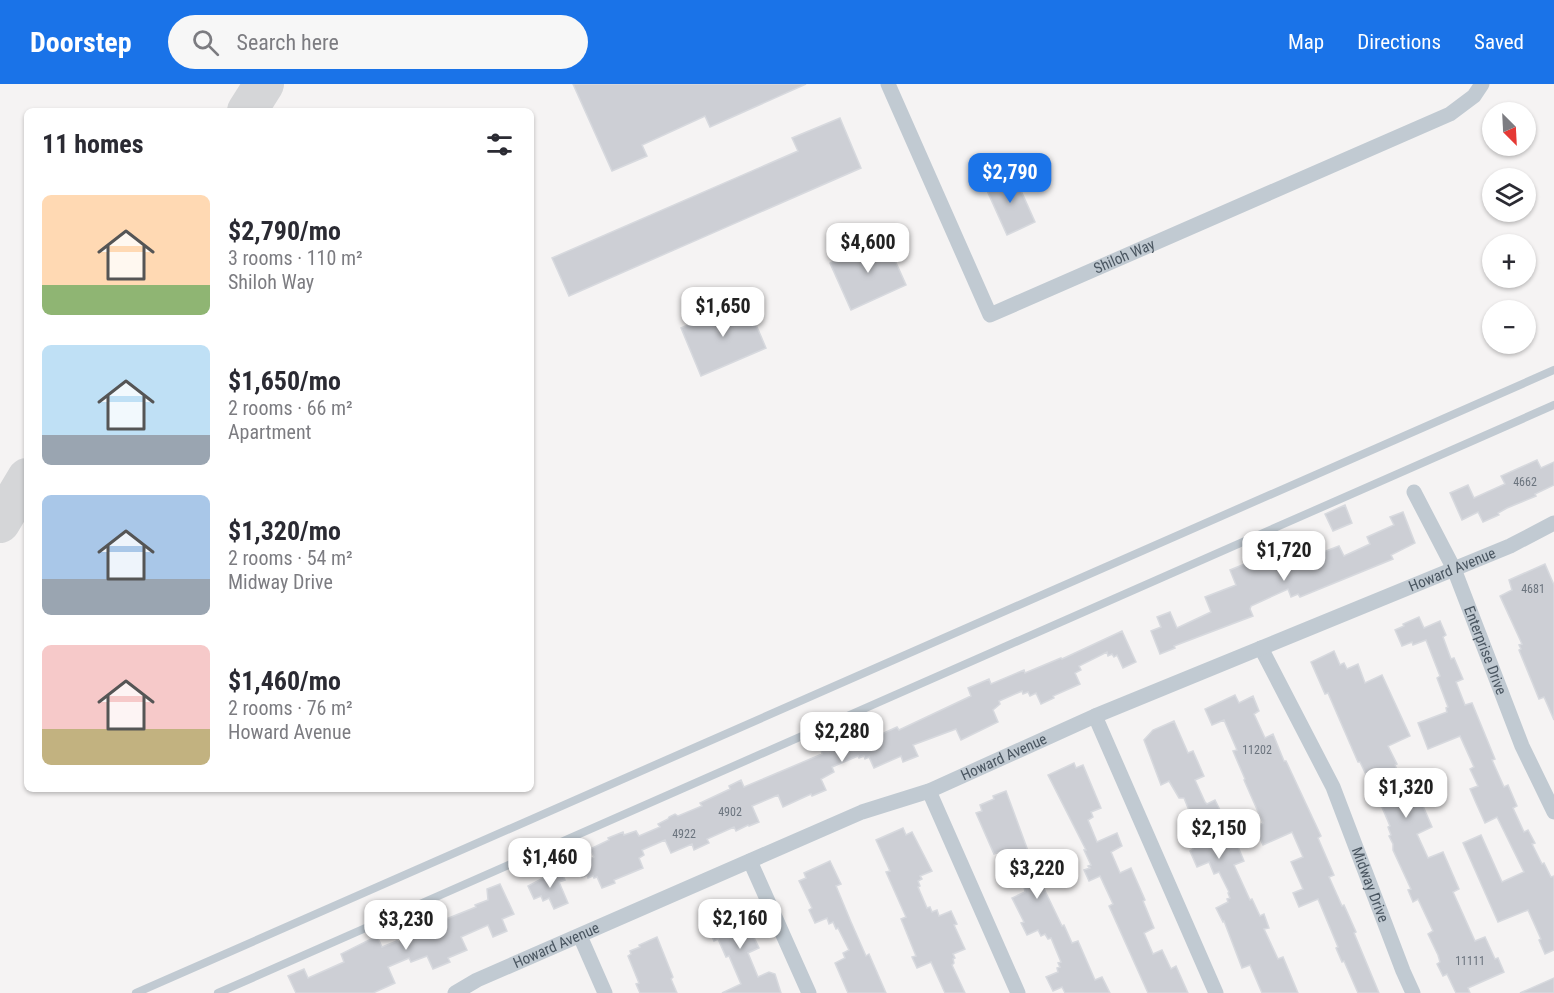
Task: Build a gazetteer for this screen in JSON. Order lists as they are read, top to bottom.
{
  "streets": {
    "street": [
      "Shiloh Way",
      "Howard Avenue",
      "Enterprise Drive",
      "Midway Drive"
    ]
  },
  "crossings": [
    ["Howard Avenue", "Enterprise Drive"],
    ["Howard Avenue", "Midway Drive"]
  ],
  "house_numbers": [
    "4662",
    "4681",
    "11202",
    "4902",
    "4922",
    "11111"
  ],
  "north": "bottom right",
  "page": {
    "header": "Doorstep",
    "search": "Search here",
    "nav": ["Map", "Directions", "Saved"],
    "map_buttons": ["+", "−"],
    "heading": "11 homes",
    "price": [
      "$2,790",
      "$4,600",
      "$1,650",
      "$1,720",
      "$2,280",
      "$1,320",
      "$2,150",
      "$1,460",
      "$3,220",
      "$2,160",
      "$3,230"
    ],
    "list": [
      {
        "name": "$2,790/mo",
        "note": "3 rooms · 110 m² · Shiloh Way"
      },
      {
        "name": "$1,650/mo",
        "note": "2 rooms · 66 m² · Apartment"
      },
      {
        "name": "$1,320/mo",
        "note": "2 rooms · 54 m² · Midway Drive"
      },
      {
        "name": "$1,460/mo",
        "note": "2 rooms · 76 m² · Howard Avenue"
      }
    ]
  }
}
